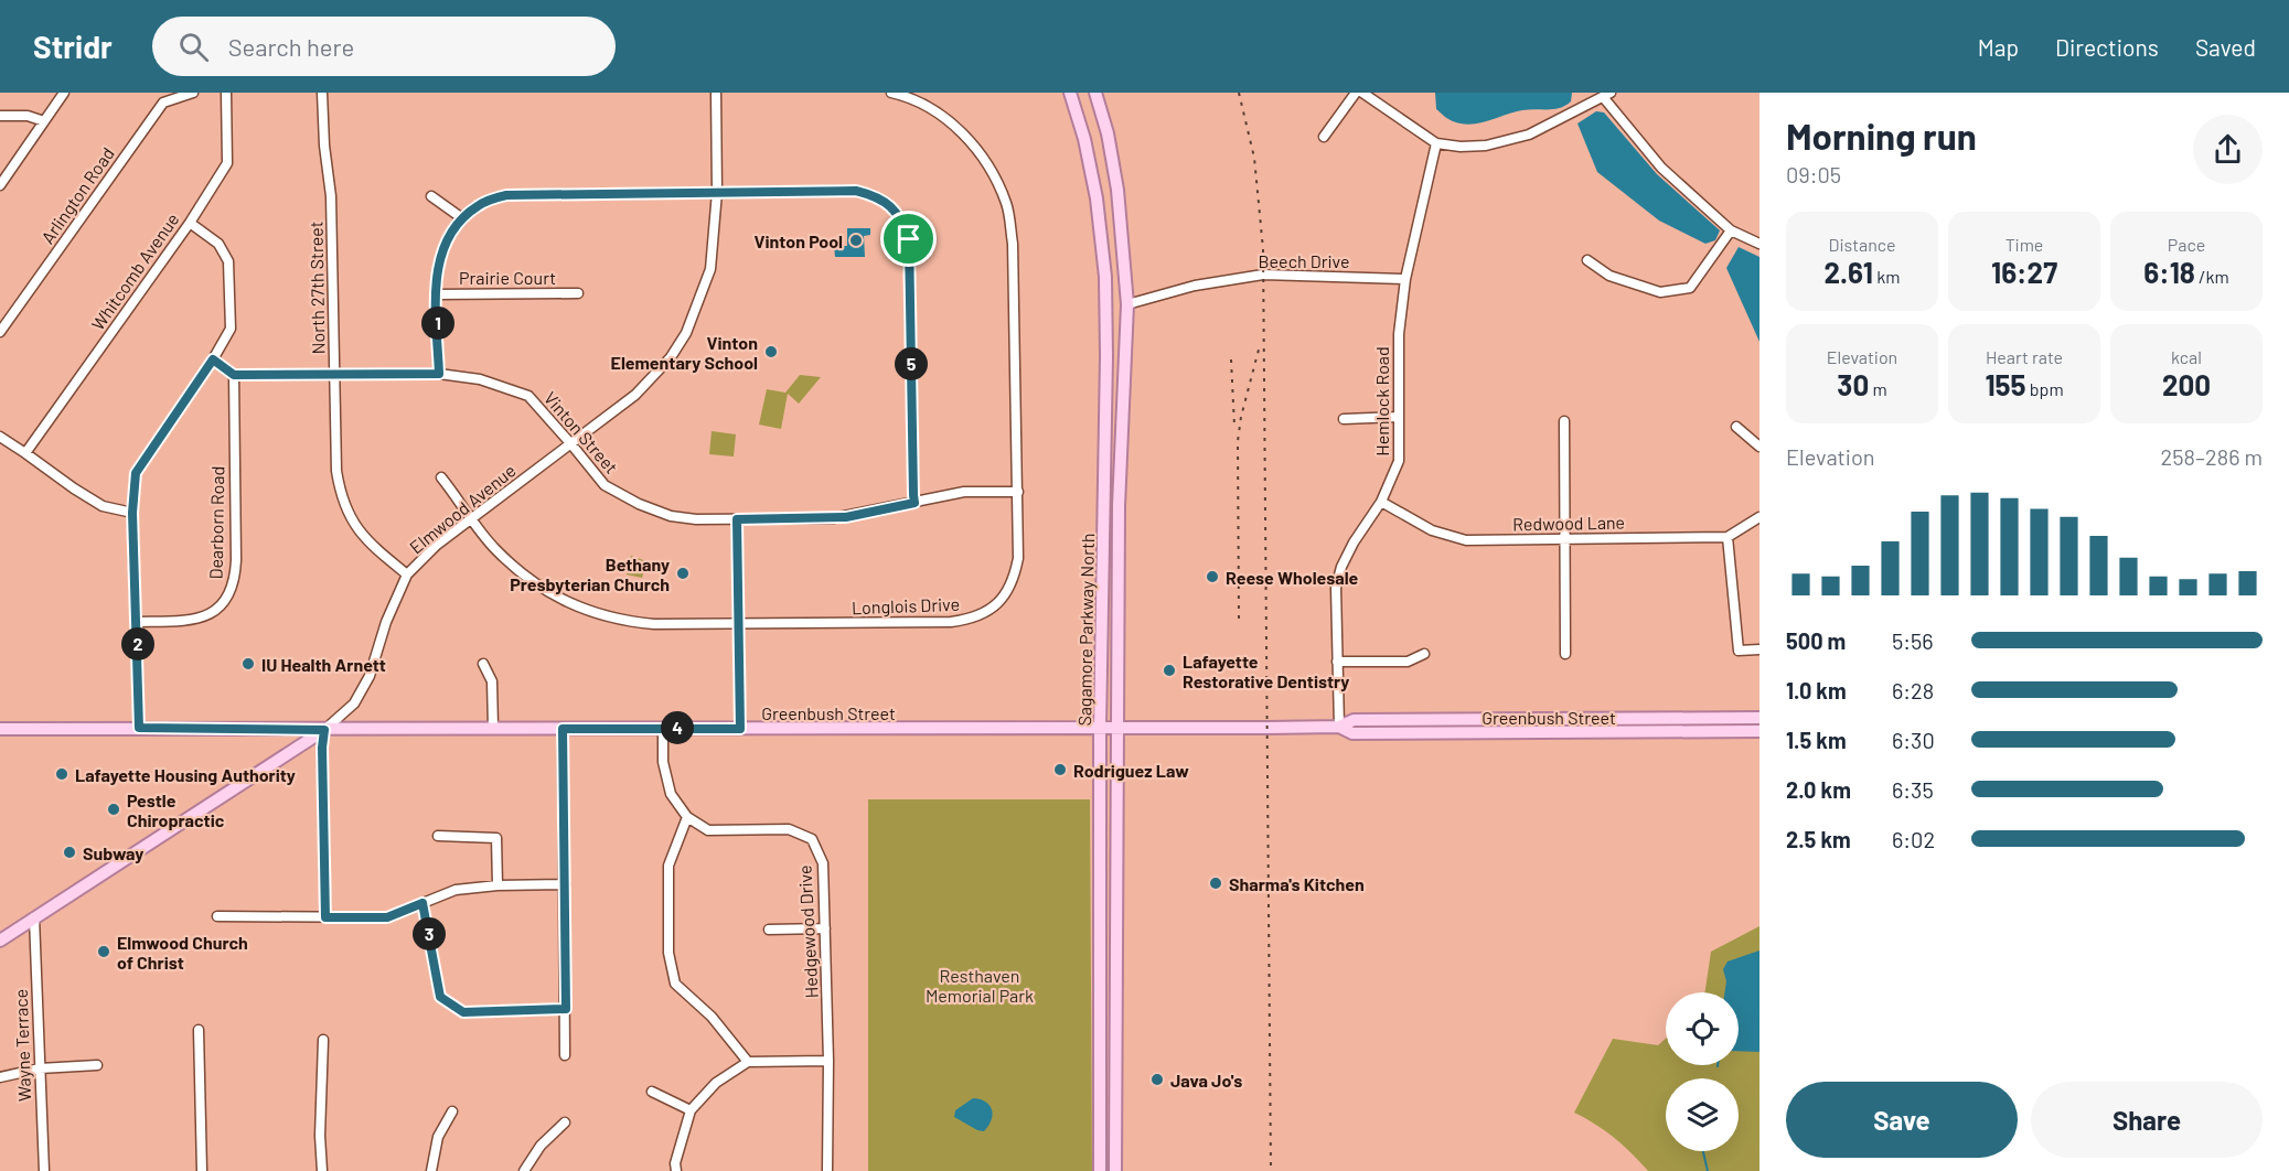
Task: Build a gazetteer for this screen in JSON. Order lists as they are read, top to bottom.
{
  "streets": {
    "main road": ["Elmwood Avenue", "Sagamore Parkway North", "Greenbush Street"],
    "street": [
      "Arlington Road",
      "Beech Drive",
      "Whitcomb Avenue",
      "Prairie Court",
      "North 27th Street",
      "Hemlock Road",
      "Vinton Street",
      "Dearborn Road",
      "Redwood Lane",
      "Longlois Drive",
      "Hedgewood Drive",
      "Wayne Terrace"
    ]
  },
  "crossings": [
    ["Beech Drive", "Hemlock Road"],
    ["Beech Drive", "Sagamore Parkway North"],
    ["North 27th Street", "Vinton Street"],
    ["North 27th Street", "Elmwood Avenue"],
    ["Hemlock Road", "Redwood Lane"],
    ["Hemlock Road", "Greenbush Street"],
    ["Vinton Street", "Elmwood Avenue"],
    ["Vinton Street", "Dearborn Road"],
    ["Vinton Street", "Longlois Drive"],
    ["Elmwood Avenue", "Longlois Drive"],
    ["Elmwood Avenue", "Greenbush Street"],
    ["Elmwood Avenue", "Wayne Terrace"],
    ["Sagamore Parkway North", "Greenbush Street"]
  ],
  "parks": ["Resthaven Memorial Park"],
  "places": [
    "Vinton Pool",
    "Vinton Elementary School",
    "Bethany Presbyterian Church",
    "Reese Wholesale",
    "IU Health Arnett",
    "Lafayette Restorative Dentistry",
    "Rodriguez Law",
    "Lafayette Housing Authority",
    "Pestle Chiropractic",
    "Subway",
    "Sharma's Kitchen",
    "Elmwood Church of Christ",
    "Java Jo's"
  ],
  "page": {
    "header": "Stridr",
    "search": "Search here",
    "nav": ["Map", "Directions", "Saved"],
    "heading": ["Morning run", "09:05"],
    "stats": [
      ["Distance", "2.61 km"],
      ["Time", "16:27"],
      ["Pace", "6:18 /km"],
      ["Elevation", "30 m"],
      ["Heart rate", "155 bpm"],
      ["kcal", "200"]
    ],
    "pins": [
      "1",
      "5",
      "2",
      "4",
      "3"
    ],
    "chart": ["Elevation", "258–286 m"],
    "list": [
      {
        "name": "500 m",
        "note": "5:56"
      },
      {
        "name": "1.0 km",
        "note": "6:28"
      },
      {
        "name": "1.5 km",
        "note": "6:30"
      },
      {
        "name": "2.0 km",
        "note": "6:35"
      },
      {
        "name": "2.5 km",
        "note": "6:02"
      }
    ],
    "buttons": ["Save", "Share"]
  }
}
